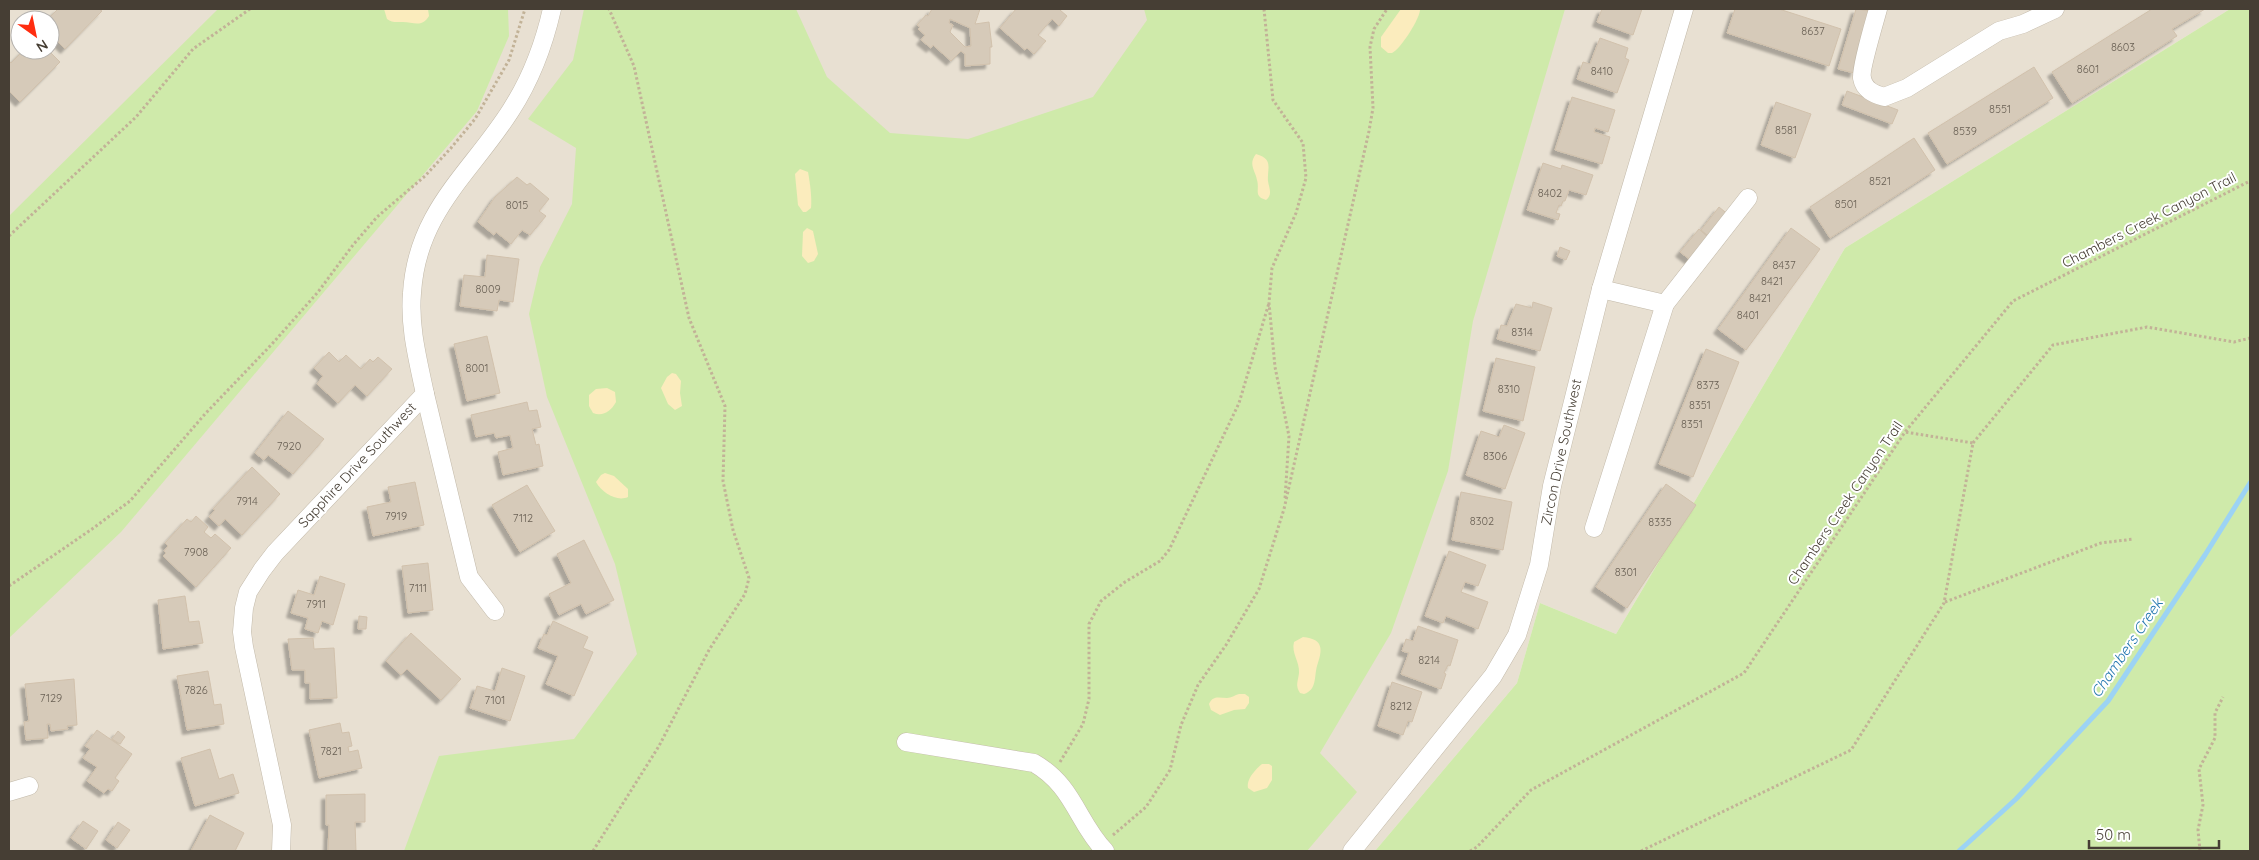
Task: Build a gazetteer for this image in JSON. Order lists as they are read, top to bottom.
{
  "streets": {
    "street": ["Zircon Drive Southwest", "Sapphire Drive Southwest"],
    "path": ["Chambers Creek Canyon Trail"]
  },
  "water": ["Chambers Creek"],
  "house_numbers": [
    "8637",
    "8603",
    "8601",
    "8410",
    "8551",
    "8581",
    "8539",
    "8521",
    "8402",
    "8501",
    "8015",
    "8437",
    "8421",
    "8009",
    "8421",
    "8401",
    "8314",
    "8001",
    "8373",
    "8310",
    "8351",
    "8351",
    "7920",
    "8306",
    "7914",
    "7919",
    "7112",
    "8302",
    "8335",
    "7908",
    "8301",
    "7111",
    "7911",
    "8214",
    "7826",
    "7129",
    "7101",
    "8212",
    "7821"
  ],
  "scale_bar": "50 m",
  "north": "bottom right"
}
